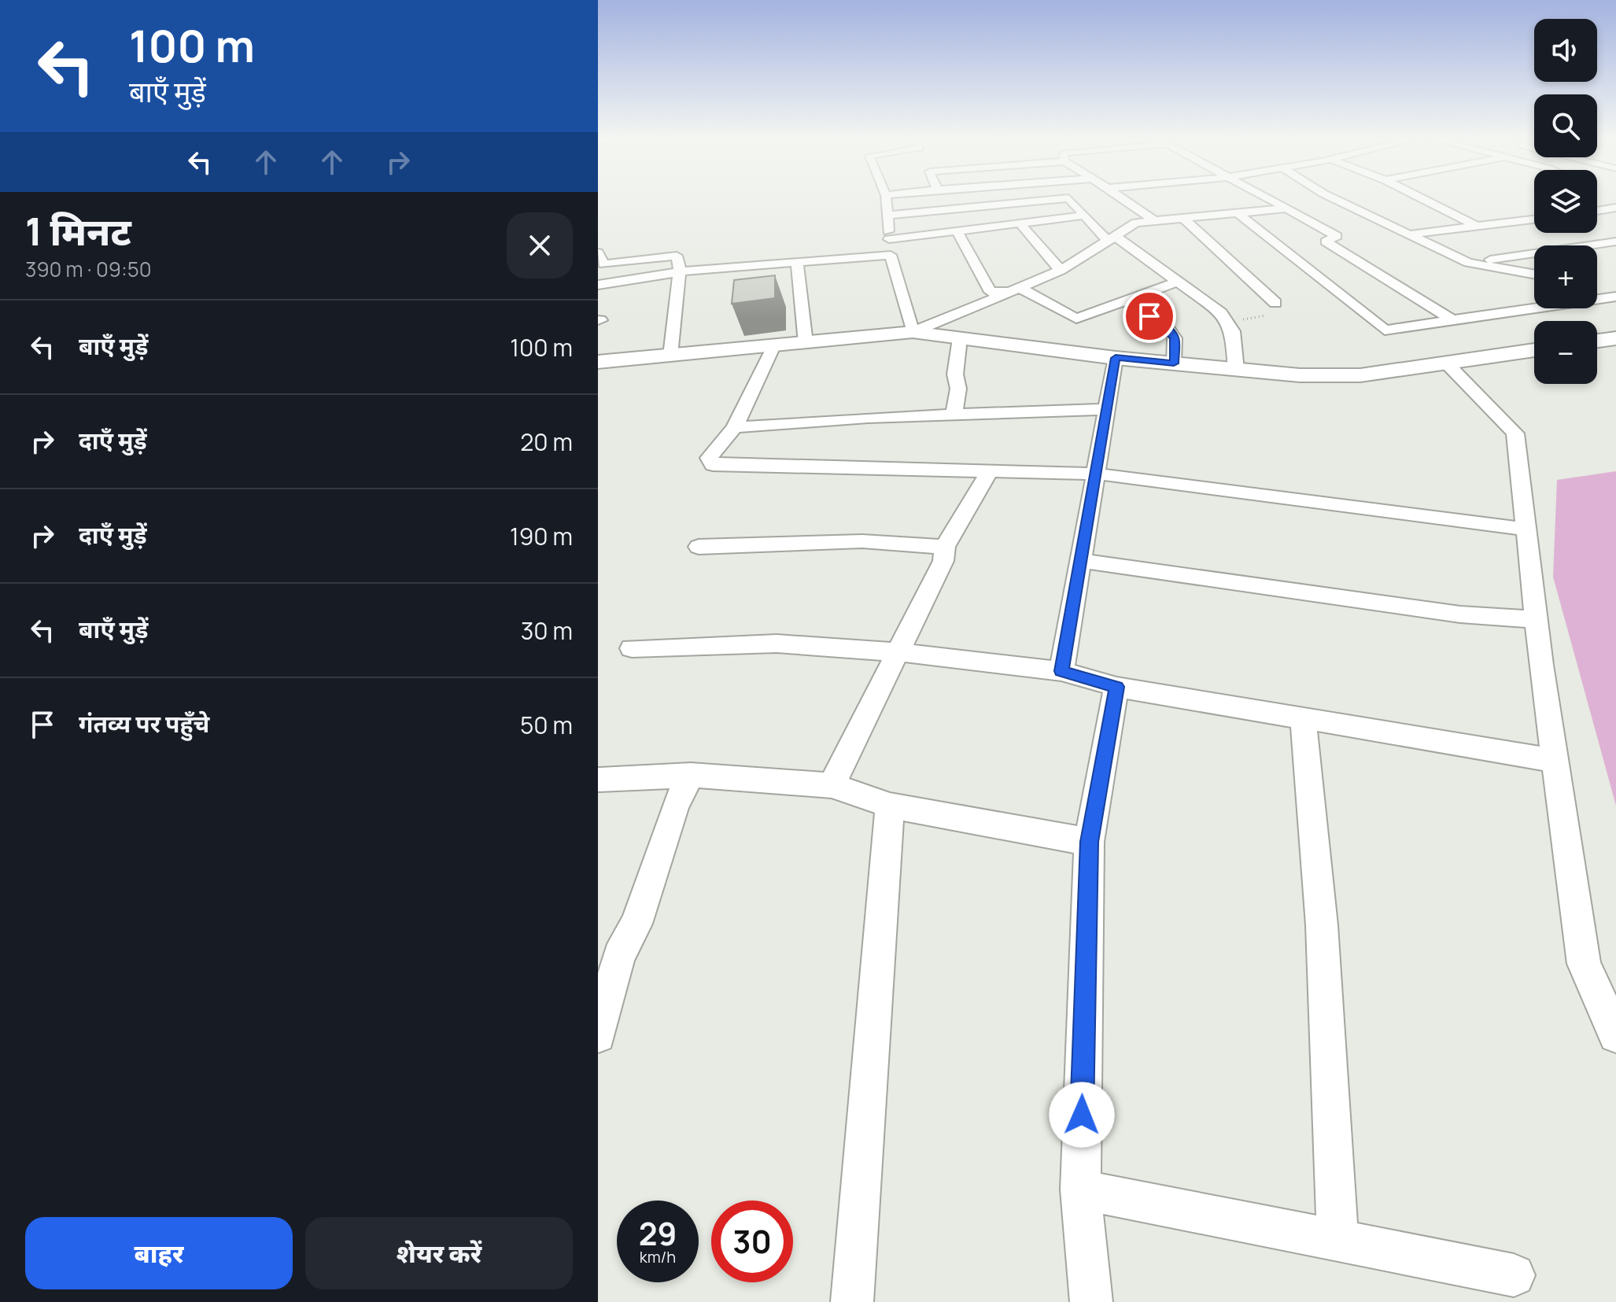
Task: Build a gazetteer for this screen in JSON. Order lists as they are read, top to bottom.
{
  "page": {
    "turn": ["100 m", "बाएँ मुड़ें"],
    "map_buttons": ["+", "−"],
    "heading": ["1 मिनट", "390 m · 09:50"],
    "list": [
      {
        "name": "बाएँ मुड़ें",
        "value": "100 m"
      },
      {
        "name": "दाएँ मुड़ें",
        "value": "20 m"
      },
      {
        "name": "दाएँ मुड़ें",
        "value": "190 m"
      },
      {
        "name": "बाएँ मुड़ें",
        "value": "30 m"
      },
      {
        "name": "गंतव्य पर पहुँचे",
        "value": "50 m"
      }
    ],
    "speed": "29 km/h",
    "limit": "30",
    "buttons": ["बाहर", "शेयर करें"]
  }
}
